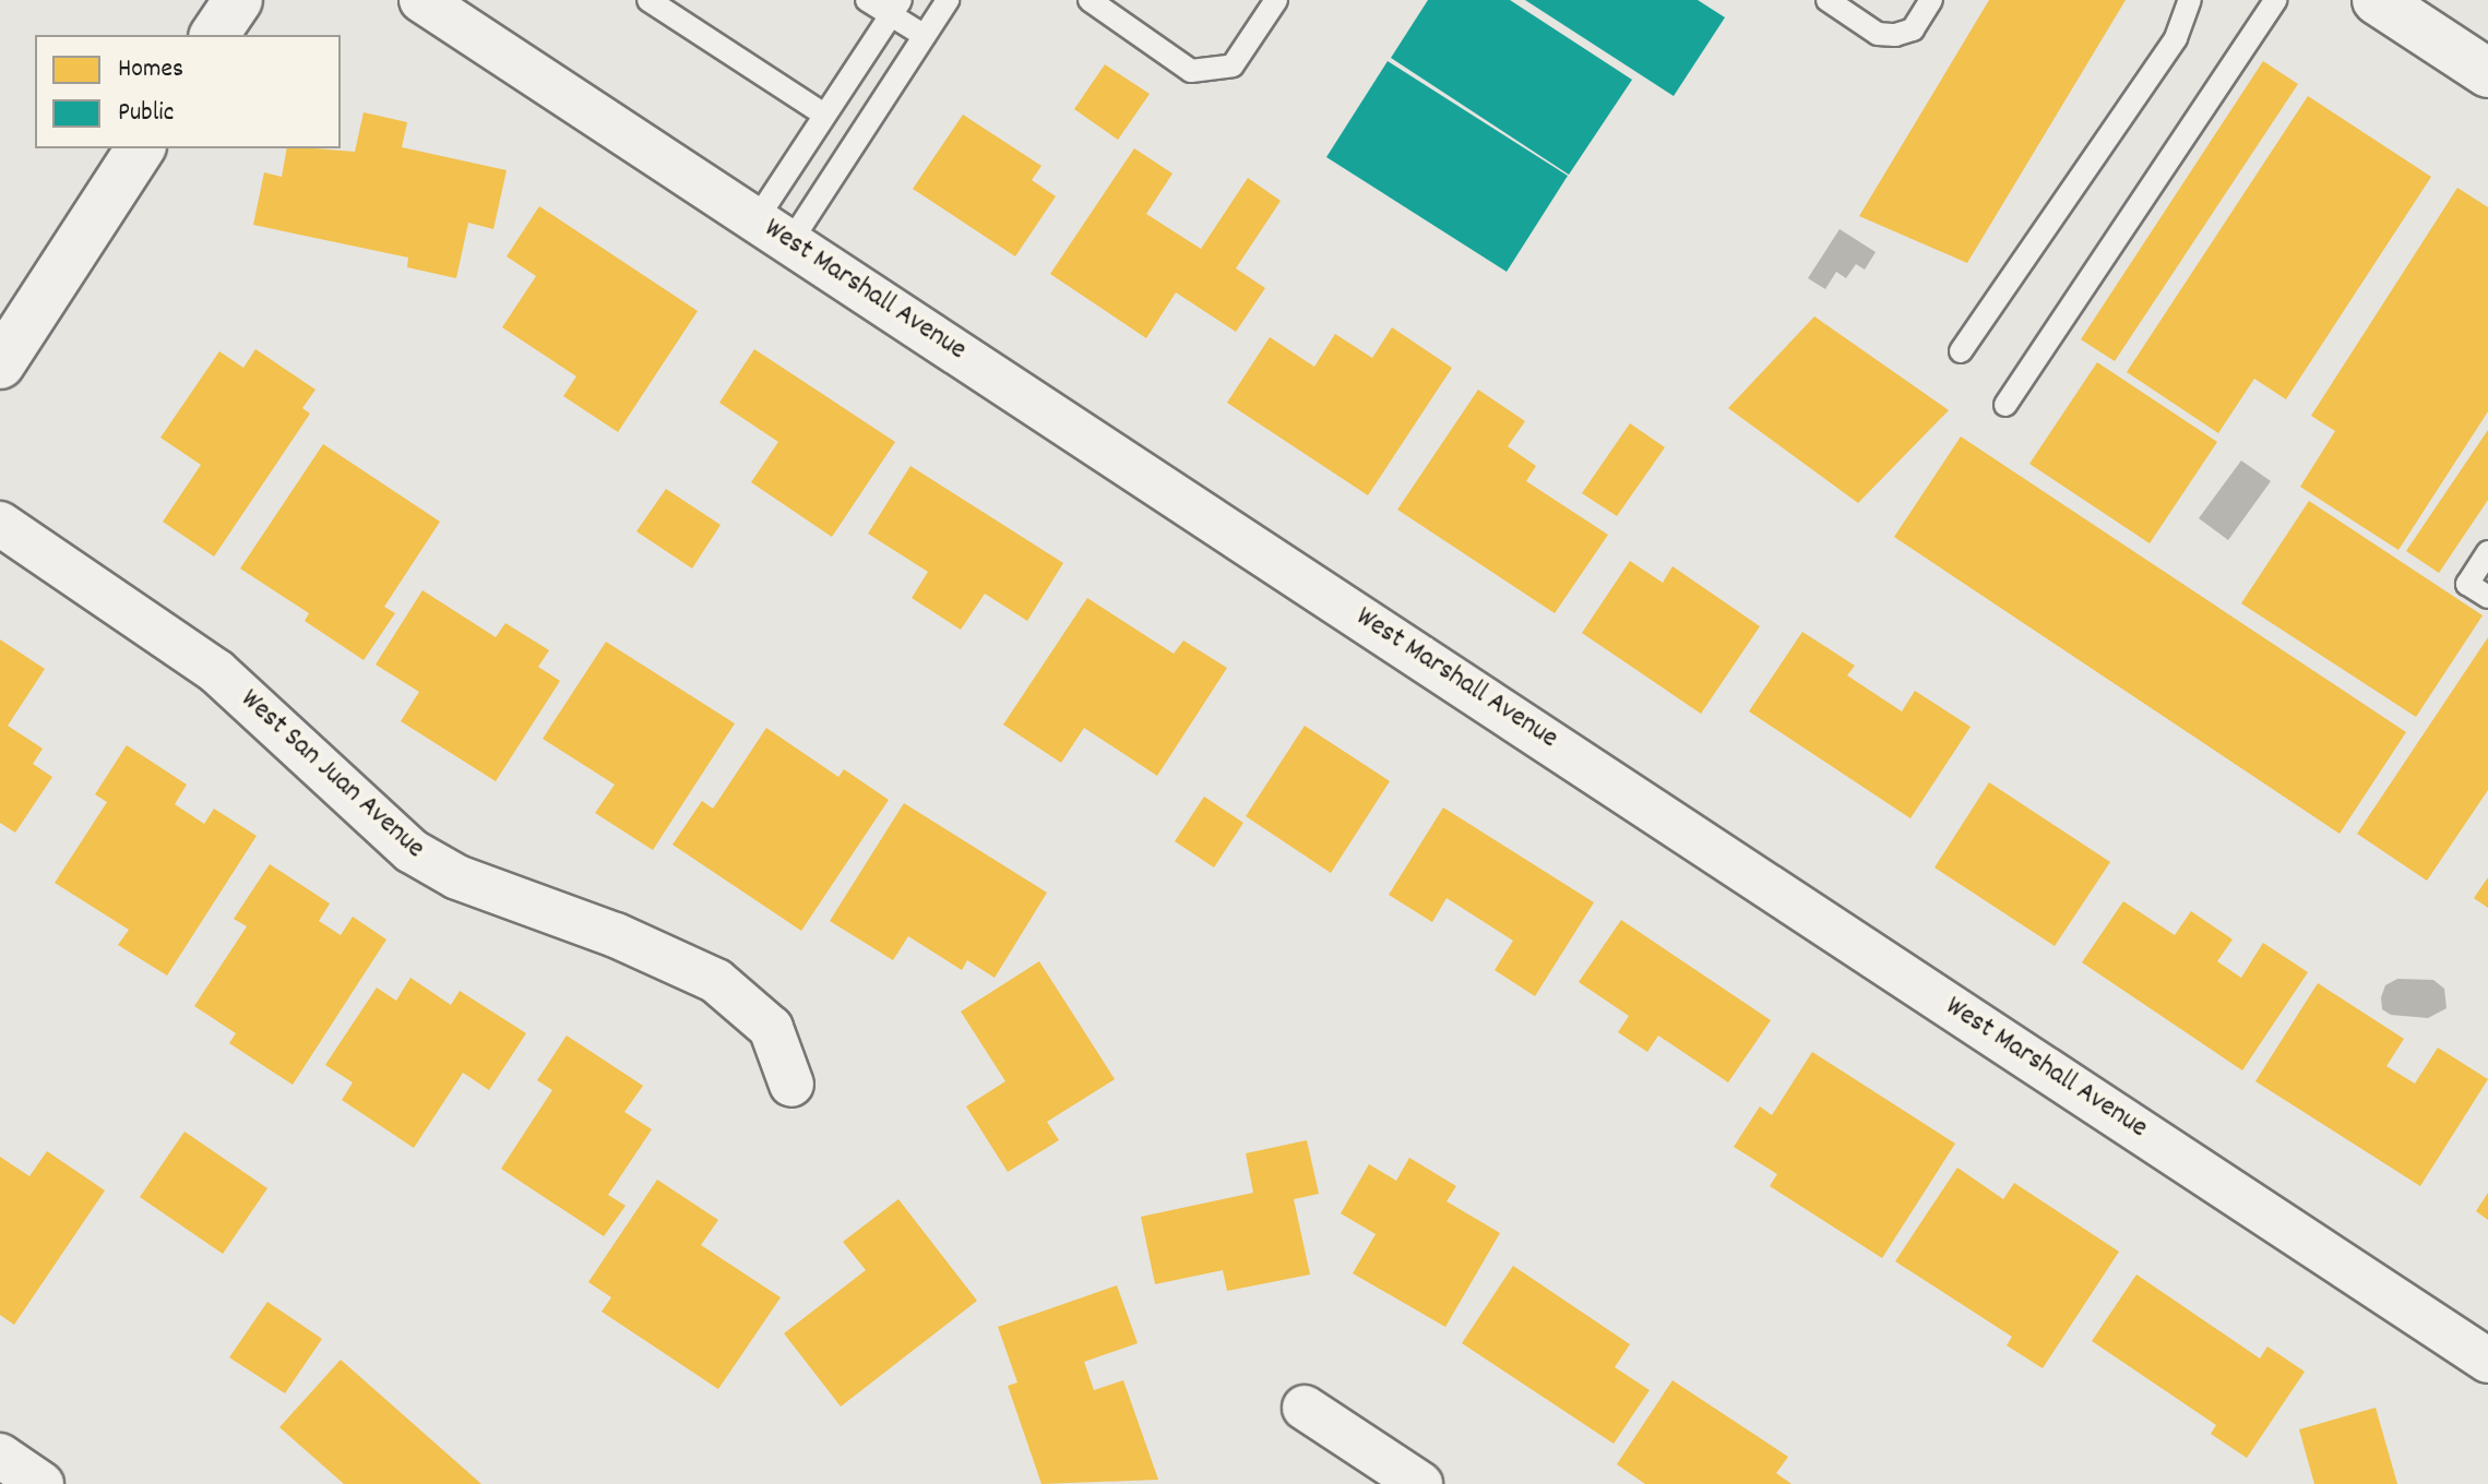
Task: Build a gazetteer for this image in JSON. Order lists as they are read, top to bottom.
{
  "streets": {
    "street": ["West Marshall Avenue", "West San Juan Avenue"]
  },
  "legend": ["Homes", "Public"]
}
